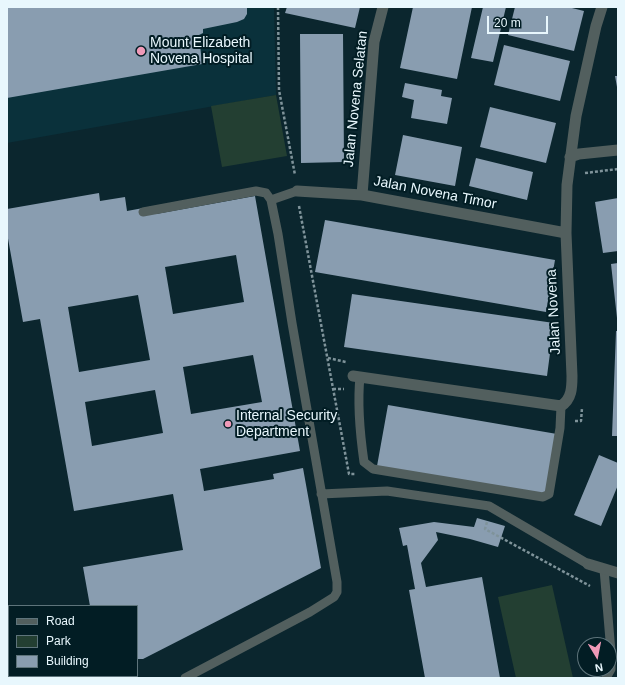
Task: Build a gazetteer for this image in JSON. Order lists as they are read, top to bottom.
{
  "streets": {
    "street": ["Jalan Novena Selatan", "Jalan Novena Timor", "Jalan Novena"]
  },
  "crossings": [
    ["Jalan Novena Selatan", "Jalan Novena Timor"],
    ["Jalan Novena Timor", "Jalan Novena"]
  ],
  "places": ["Mount Elizabeth Novena Hospital", "Internal Security Department"],
  "legend": ["Road", "Park", "Building"],
  "scale_bar": "20 m",
  "north": "bottom"
}
